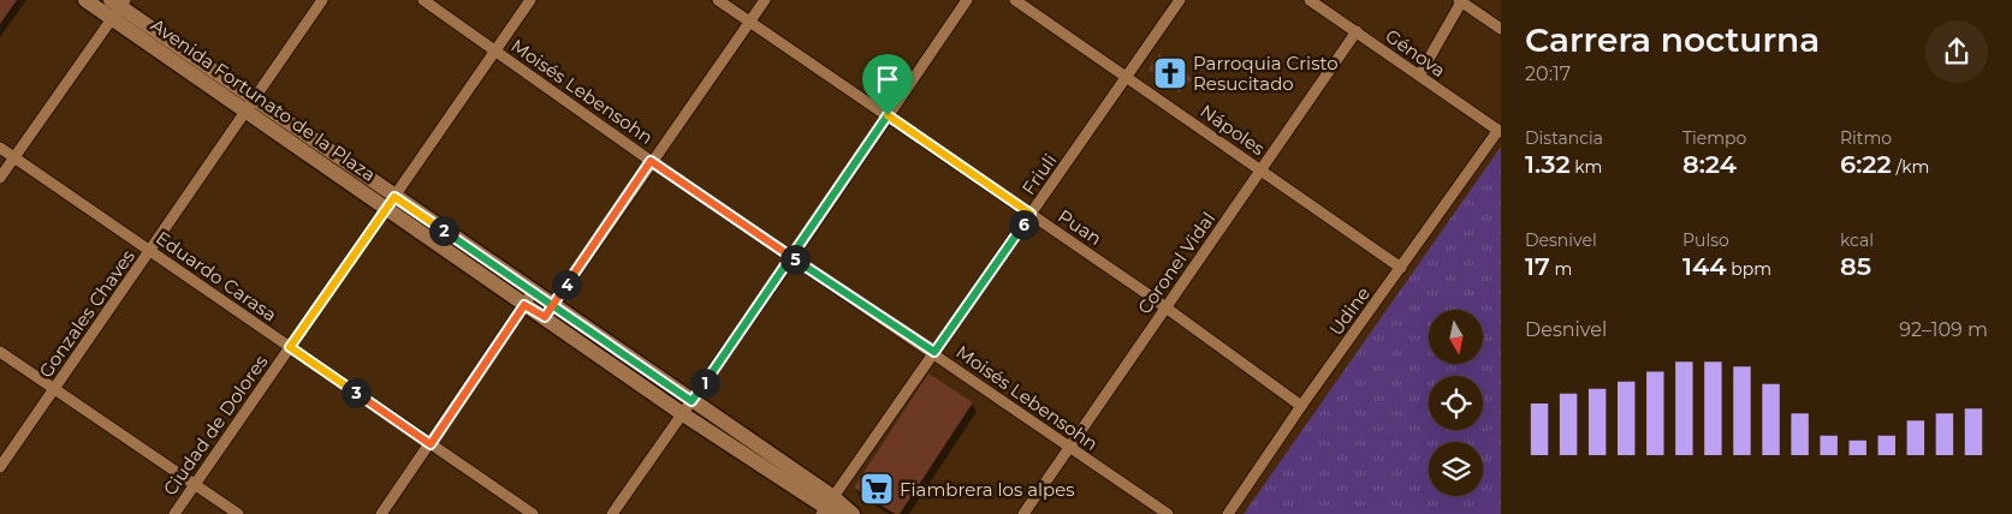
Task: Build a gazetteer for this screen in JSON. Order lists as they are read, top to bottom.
{
  "streets": {
    "main road": ["Avenida Fortunato de la Plaza"],
    "street": [
      "Génova",
      "Moisés Lebensohn",
      "Nápoles",
      "Friuli",
      "Puan",
      "Coronel Vidal",
      "Eduardo Carasa",
      "Udine",
      "Gonzales Chaves",
      "Ciudad de Dolores"
    ]
  },
  "crossings": [
    ["Génova", "Coronel Vidal"],
    ["Génova", "Udine"],
    ["Moisés Lebensohn", "Friuli"],
    ["Moisés Lebensohn", "Coronel Vidal"],
    ["Moisés Lebensohn", "Ciudad de Dolores"],
    ["Avenida Fortunato de la Plaza", "Friuli"],
    ["Avenida Fortunato de la Plaza", "Gonzales Chaves"],
    ["Avenida Fortunato de la Plaza", "Ciudad de Dolores"],
    ["Nápoles", "Friuli"],
    ["Nápoles", "Coronel Vidal"],
    ["Nápoles", "Udine"],
    ["Friuli", "Puan"],
    ["Puan", "Coronel Vidal"],
    ["Puan", "Udine"],
    ["Eduardo Carasa", "Gonzales Chaves"],
    ["Eduardo Carasa", "Ciudad de Dolores"]
  ],
  "places": {
    "church": ["Parroquia Cristo Resucitado"],
    "supermarket": ["Fiambrera los alpes"]
  },
  "north": "bottom",
  "page": {
    "heading": ["Carrera nocturna", "20:17"],
    "stats": [
      ["Distancia", "1.32 km"],
      ["Tiempo", "8:24"],
      ["Ritmo", "6:22 /km"],
      ["Desnivel", "17 m"],
      ["Pulso", "144 bpm"],
      ["kcal", "85"]
    ],
    "pins": [
      "6",
      "2",
      "5",
      "4",
      "1",
      "3"
    ],
    "chart": ["Desnivel", "92–109 m"]
  }
}
